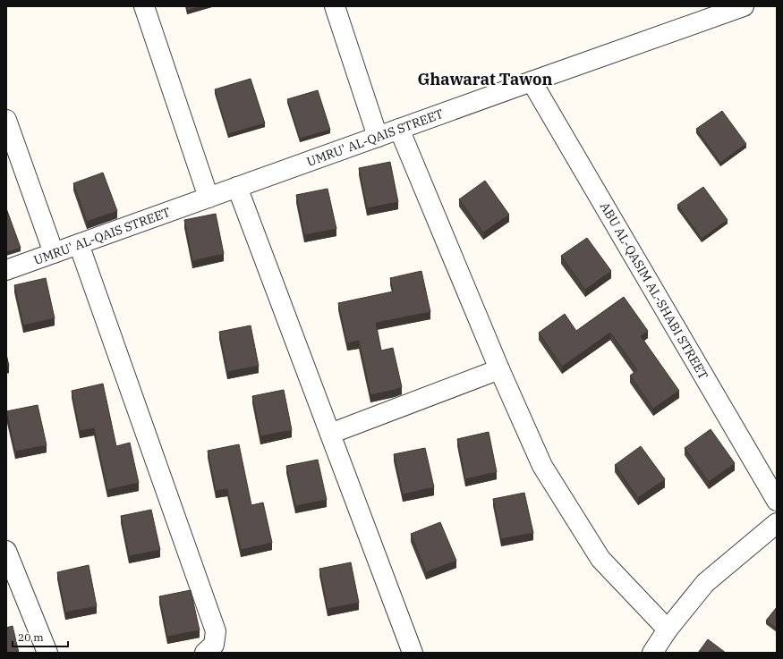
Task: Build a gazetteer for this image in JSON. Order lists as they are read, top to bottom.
{
  "streets": {
    "street": ["UMRU' AL-QAIS STREET", "ABU AL-QASIM AL-SHABI STREET"]
  },
  "crossings": [
    ["UMRU' AL-QAIS STREET", "ABU AL-QASIM AL-SHABI STREET"]
  ],
  "districts": ["Ghawarat Tawon"],
  "scale_bar": "20 m"
}
